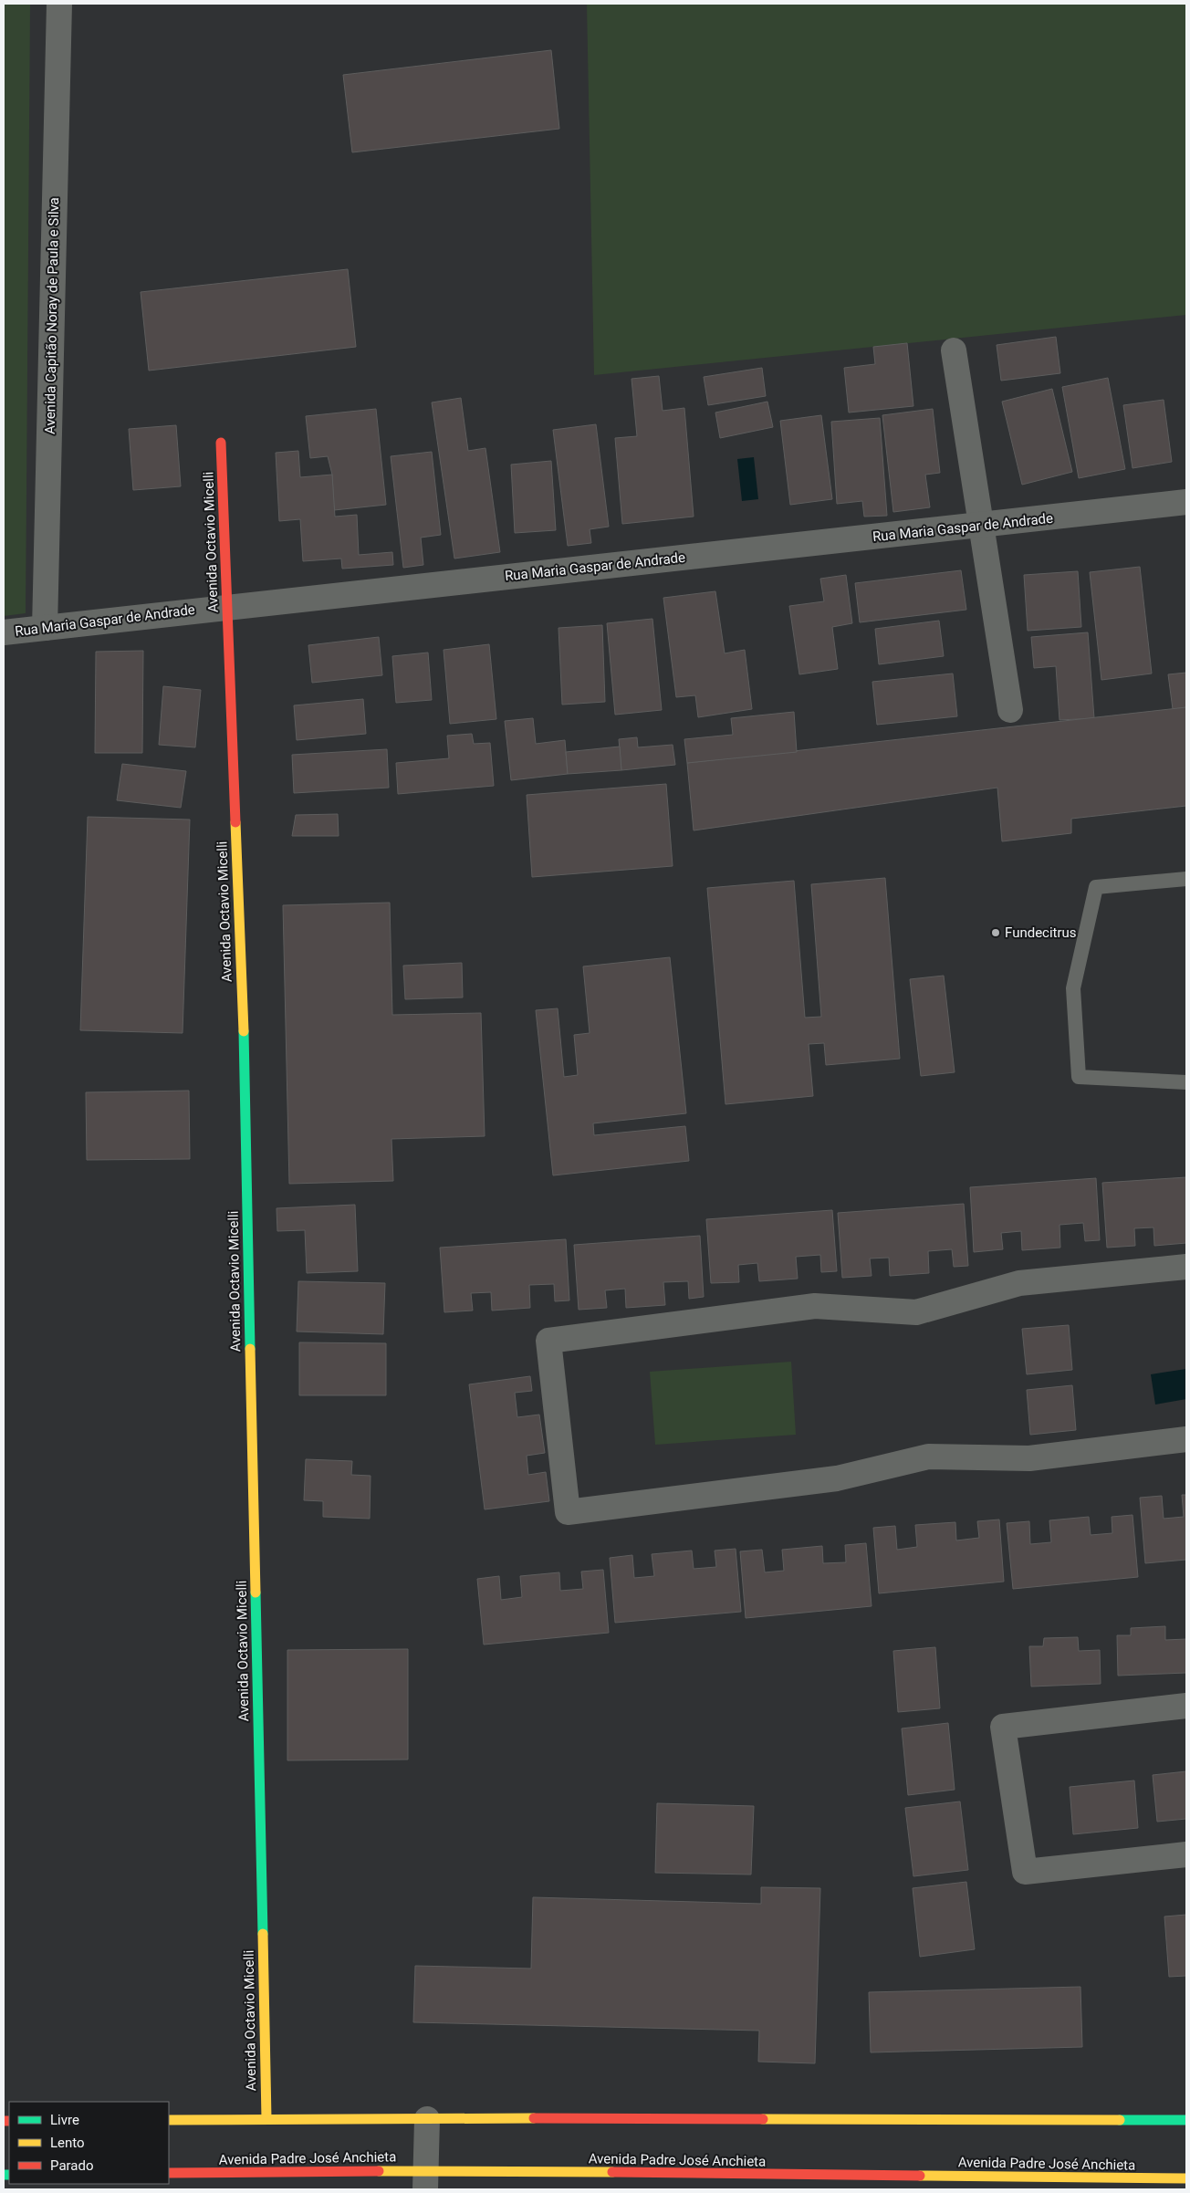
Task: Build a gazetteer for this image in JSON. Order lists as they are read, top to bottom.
{
  "streets": {
    "main road": ["Avenida Octavio Micelli", "Avenida Padre José Anchieta"],
    "street": ["Avenida Capitão Noray de Paula e Silva", "Rua Maria Gaspar de Andrade"]
  },
  "crossings": [
    ["Avenida Capitão Noray de Paula e Silva", "Rua Maria Gaspar de Andrade"],
    ["Rua Maria Gaspar de Andrade", "Avenida Octavio Micelli"]
  ],
  "places": ["Fundecitrus"],
  "legend": ["Livre", "Lento", "Parado"]
}
